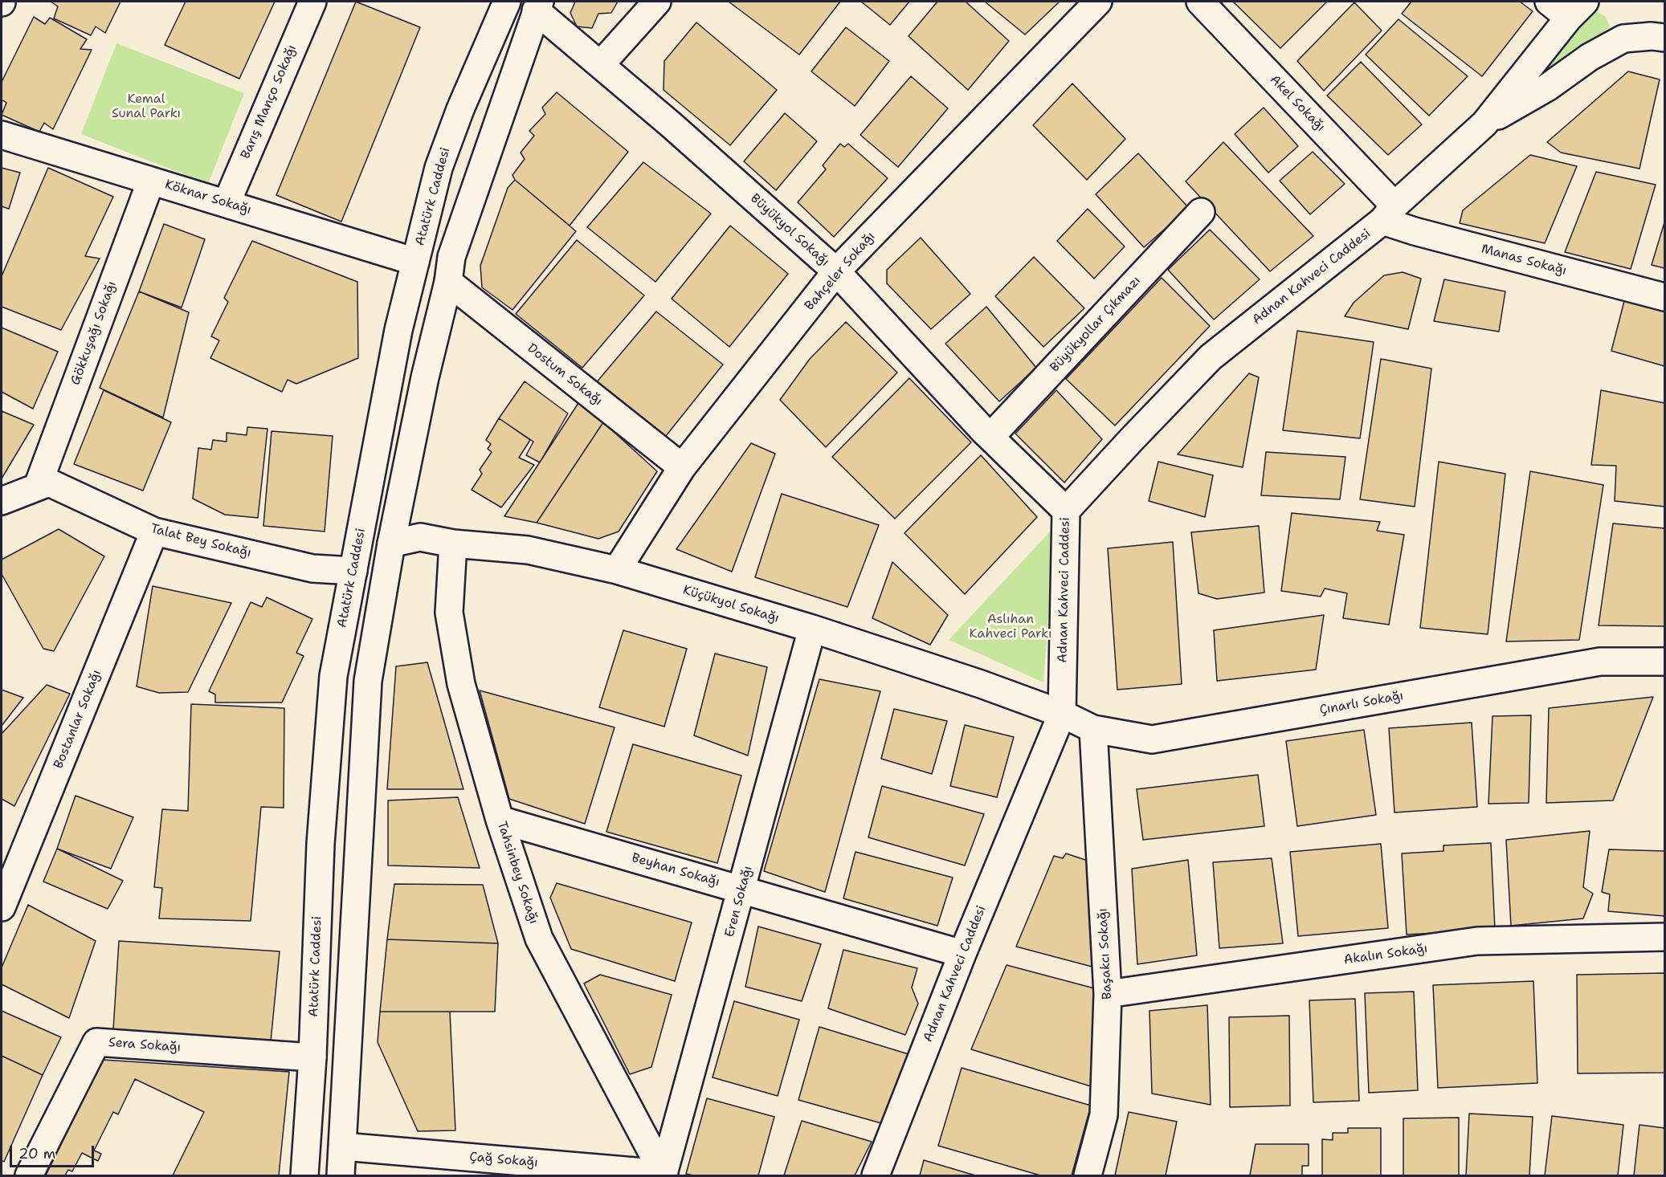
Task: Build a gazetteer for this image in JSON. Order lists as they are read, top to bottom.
{
  "streets": {
    "street": [
      "Barış Manço Sokağı",
      "Akel Sokağı",
      "Atatürk Caddesi",
      "Köknar Sokağı",
      "Büyükyol Sokağı",
      "Manas Sokağı",
      "Bahçeler Sokağı",
      "Adnan Kahveci Caddesi",
      "Büyükyollar Çıkmazı",
      "Gökkuşağı Sokağı",
      "Dostum Sokağı",
      "Talat Bey Sokağı",
      "Küçükyol Sokağı",
      "Çınarlı Sokağı",
      "Bostanlar Sokağı",
      "Beyhan Sokağı",
      "Tahsinbey Sokağı",
      "Eren Sokağı",
      "Başakcı Sokağı",
      "Akalın Sokağı",
      "Sera Sokağı",
      "Çağ Sokağı"
    ]
  },
  "crossings": [
    ["Barış Manço Sokağı", "Köknar Sokağı"],
    ["Akel Sokağı", "Manas Sokağı"],
    ["Akel Sokağı", "Adnan Kahveci Caddesi"],
    ["Atatürk Caddesi", "Köknar Sokağı"],
    ["Atatürk Caddesi", "Talat Bey Sokağı"],
    ["Atatürk Caddesi", "Sera Sokağı"],
    ["Köknar Sokağı", "Gökkuşağı Sokağı"],
    ["Büyükyol Sokağı", "Bahçeler Sokağı"],
    ["Büyükyol Sokağı", "Adnan Kahveci Caddesi"],
    ["Büyükyol Sokağı", "Büyükyollar Çıkmazı"],
    ["Manas Sokağı", "Adnan Kahveci Caddesi"],
    ["Bahçeler Sokağı", "Dostum Sokağı"],
    ["Bahçeler Sokağı", "Küçükyol Sokağı"],
    ["Adnan Kahveci Caddesi", "Küçükyol Sokağı"],
    ["Adnan Kahveci Caddesi", "Çınarlı Sokağı"],
    ["Adnan Kahveci Caddesi", "Beyhan Sokağı"],
    ["Gökkuşağı Sokağı", "Talat Bey Sokağı"],
    ["Talat Bey Sokağı", "Bostanlar Sokağı"],
    ["Küçükyol Sokağı", "Çınarlı Sokağı"],
    ["Küçükyol Sokağı", "Tahsinbey Sokağı"],
    ["Küçükyol Sokağı", "Eren Sokağı"],
    ["Çınarlı Sokağı", "Başakcı Sokağı"],
    ["Beyhan Sokağı", "Tahsinbey Sokağı"],
    ["Beyhan Sokağı", "Eren Sokağı"],
    ["Tahsinbey Sokağı", "Eren Sokağı"],
    ["Tahsinbey Sokağı", "Çağ Sokağı"],
    ["Eren Sokağı", "Çağ Sokağı"],
    ["Başakcı Sokağı", "Akalın Sokağı"]
  ],
  "parks": ["Kemal Sunal Parkı", "Aslıhan Kahveci Parkı"],
  "scale_bar": "20 m"
}
